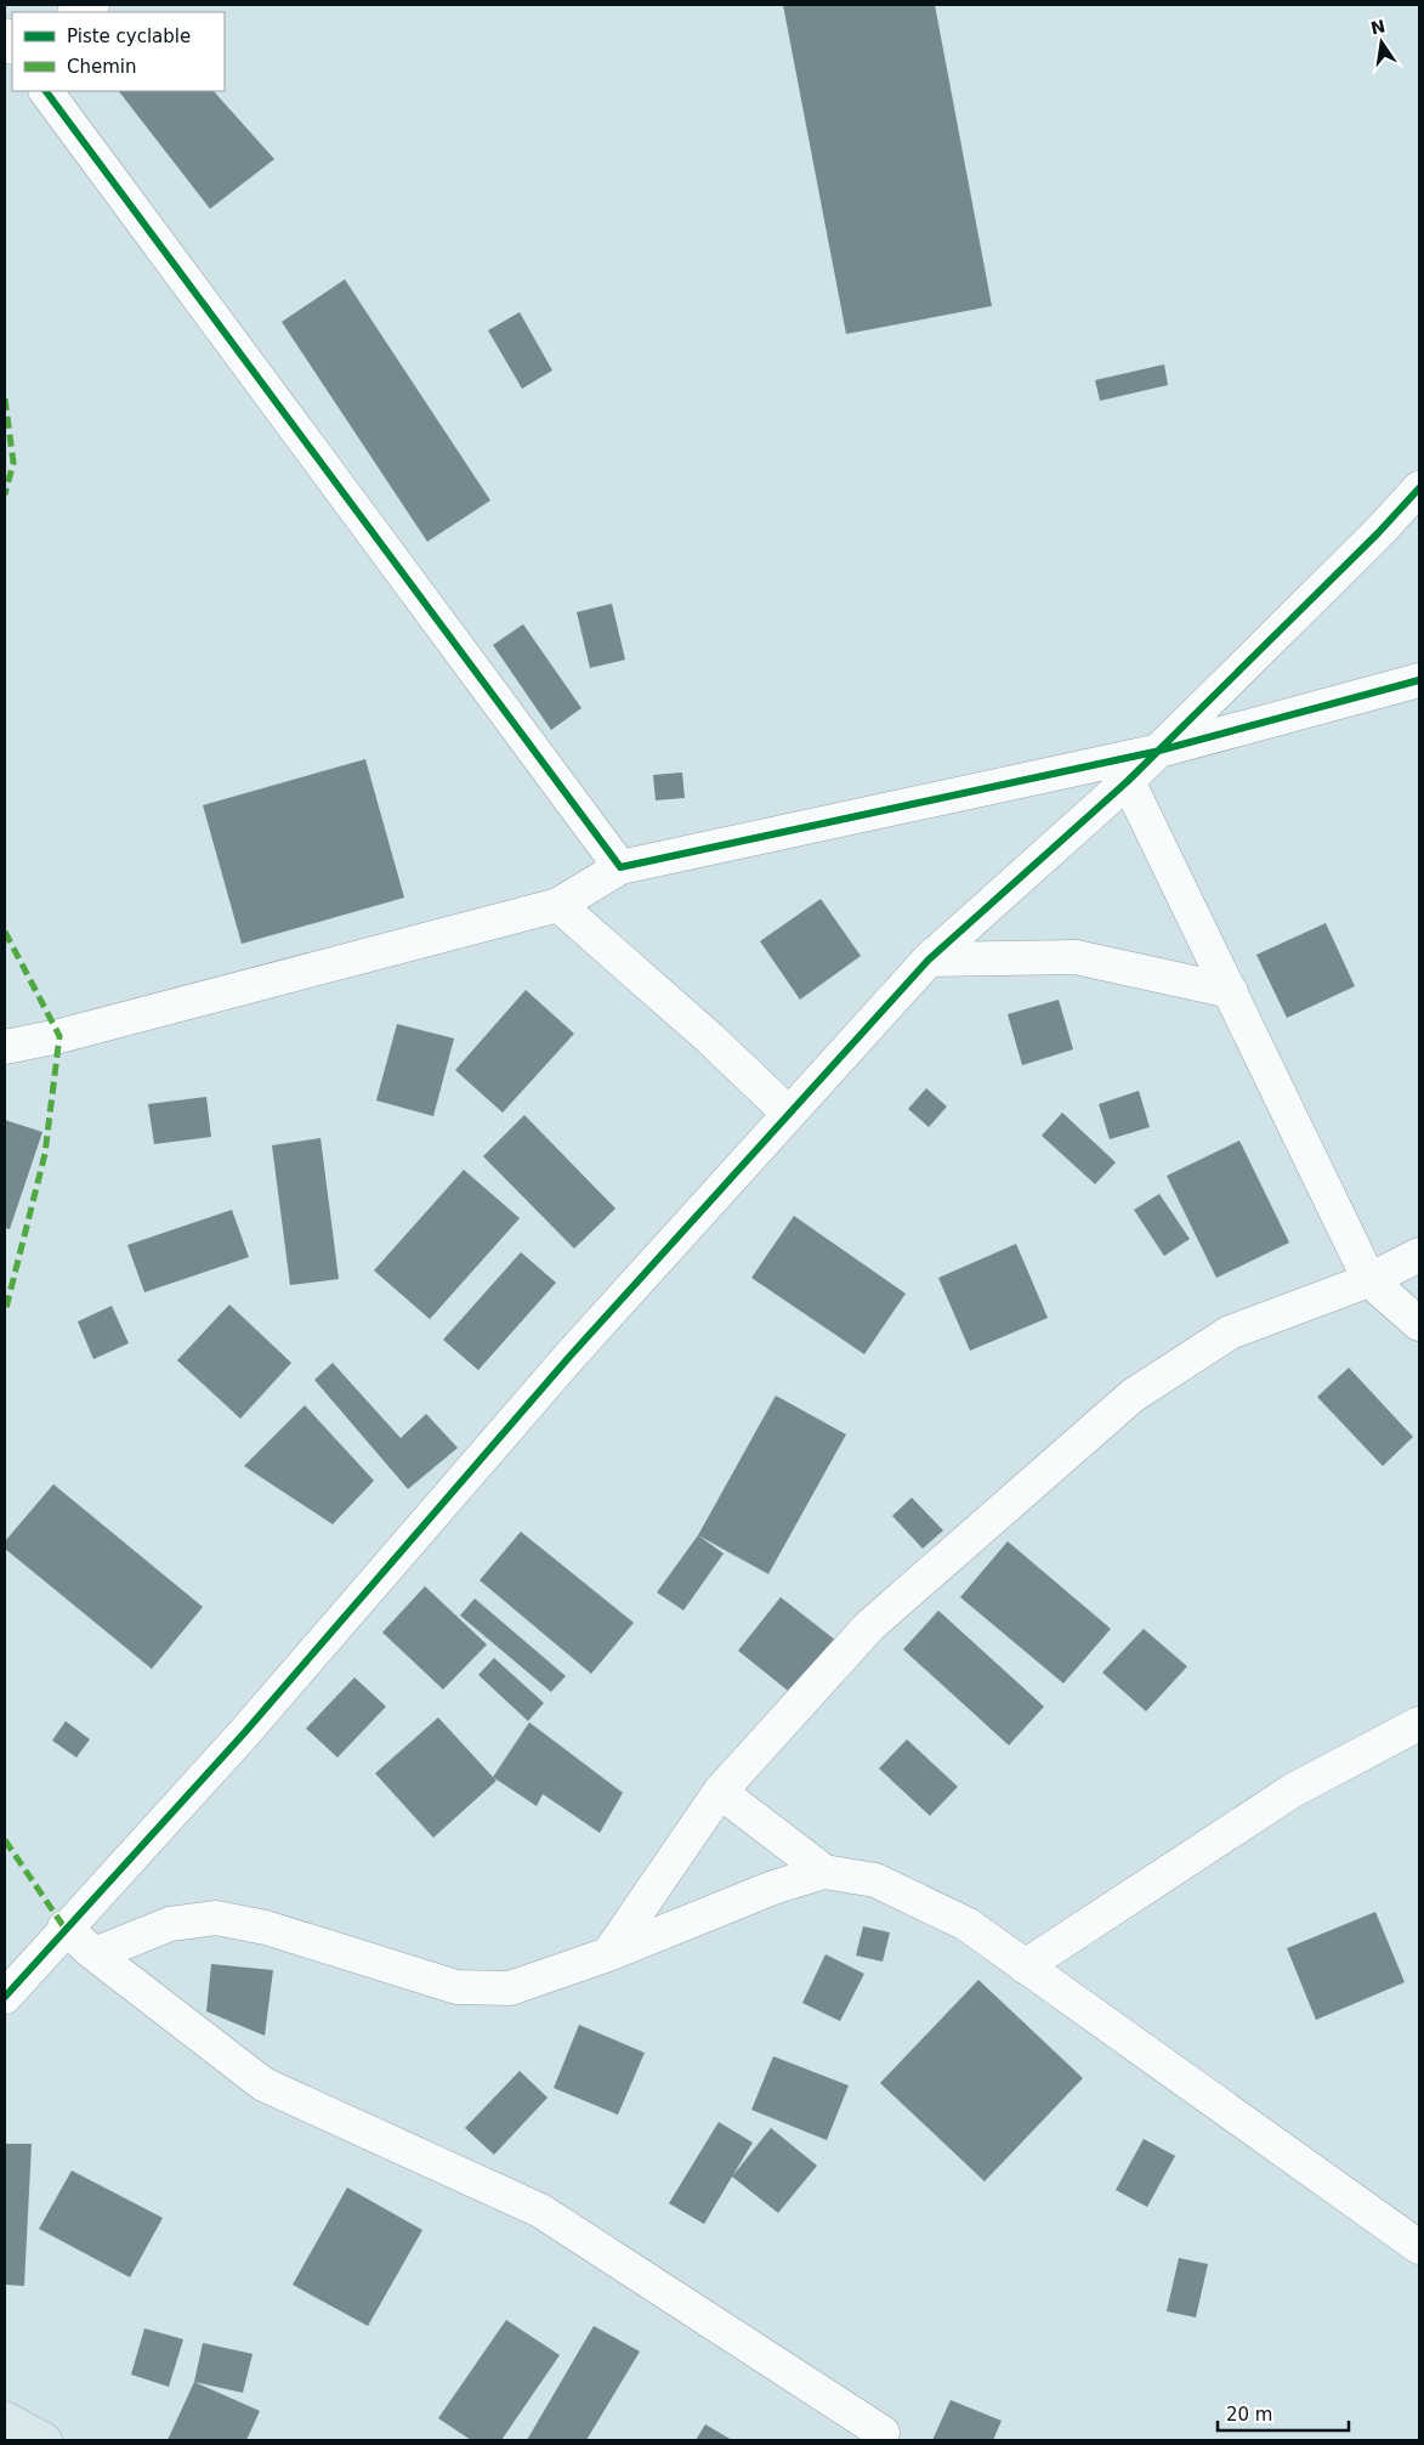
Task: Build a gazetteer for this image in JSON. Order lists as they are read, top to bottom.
{
  "legend": ["Piste cyclable", "Chemin"],
  "scale_bar": "20 m",
  "north": "top"
}
